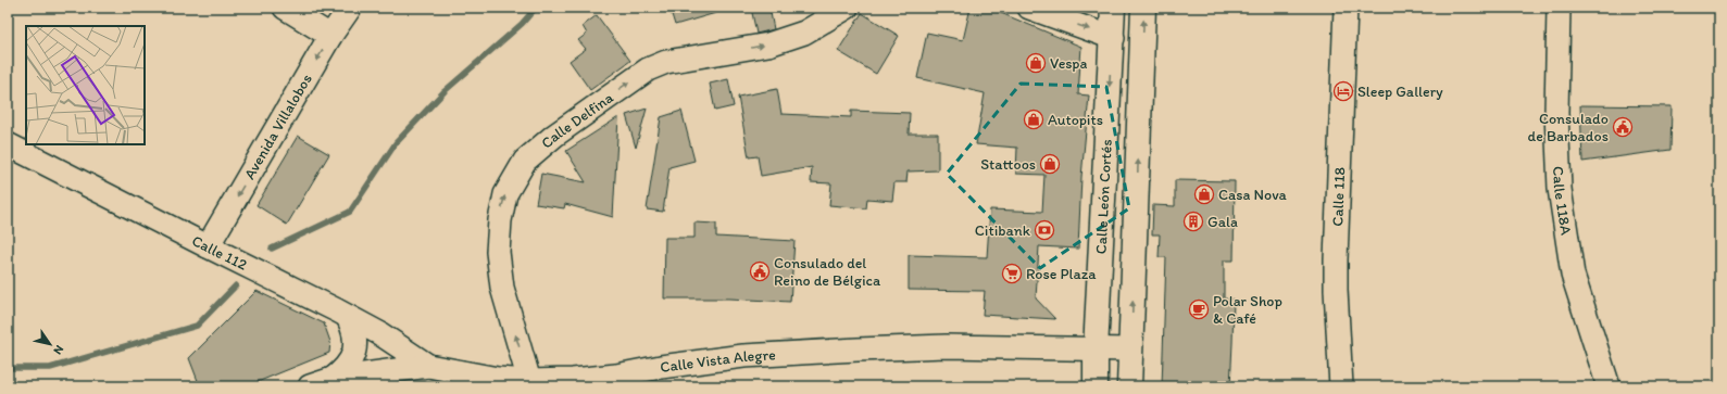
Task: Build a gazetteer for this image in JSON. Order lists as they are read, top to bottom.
{
  "streets": {
    "main road": ["Calle León Cortés"],
    "street": [
      "Calle Delfina",
      "Avenida Villalobos",
      "Calle 118",
      "Calle 118A",
      "Calle 112",
      "Calle Vista Alegre"
    ]
  },
  "crossings": [
    ["Calle Delfina", "Calle Vista Alegre"],
    ["Avenida Villalobos", "Calle 112"],
    ["Calle León Cortés", "Calle Vista Alegre"],
    ["Calle 112", "Calle Vista Alegre"]
  ],
  "one_way": ["Calle Delfina", "Avenida Villalobos"],
  "places": {
    "shop": [
      "Vespa",
      "Autopits",
      "Stattoos",
      "Casa Nova"
    ],
    "hotel": ["Sleep Gallery"],
    "public building": ["Consulado de Barbados", "Consulado del Reino de Bélgica"],
    "building": ["Gala"],
    "bank": ["Citibank"],
    "supermarket": ["Rose Plaza"],
    "cafe": ["Polar Shop & Café"]
  },
  "north": "bottom right"
}
